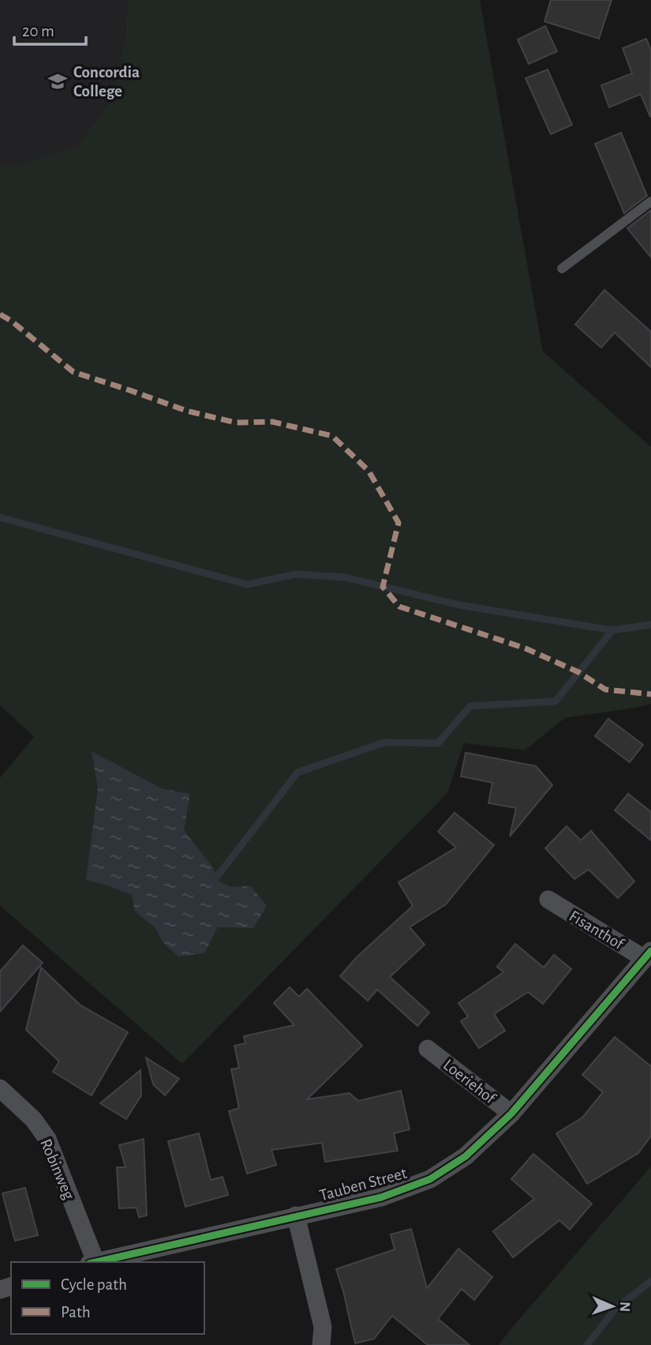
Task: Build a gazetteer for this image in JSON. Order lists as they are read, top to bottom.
{
  "streets": {
    "street": [
      "Fisanthof",
      "Loeriehof",
      "Robinweg",
      "Tauben Street"
    ]
  },
  "crossings": [
    ["Fisanthof", "Tauben Street"],
    ["Loeriehof", "Tauben Street"]
  ],
  "places": {
    "school or university": ["Concordia College"]
  },
  "legend": ["Cycle path", "Path"],
  "scale_bar": "20 m",
  "north": "right"
}
